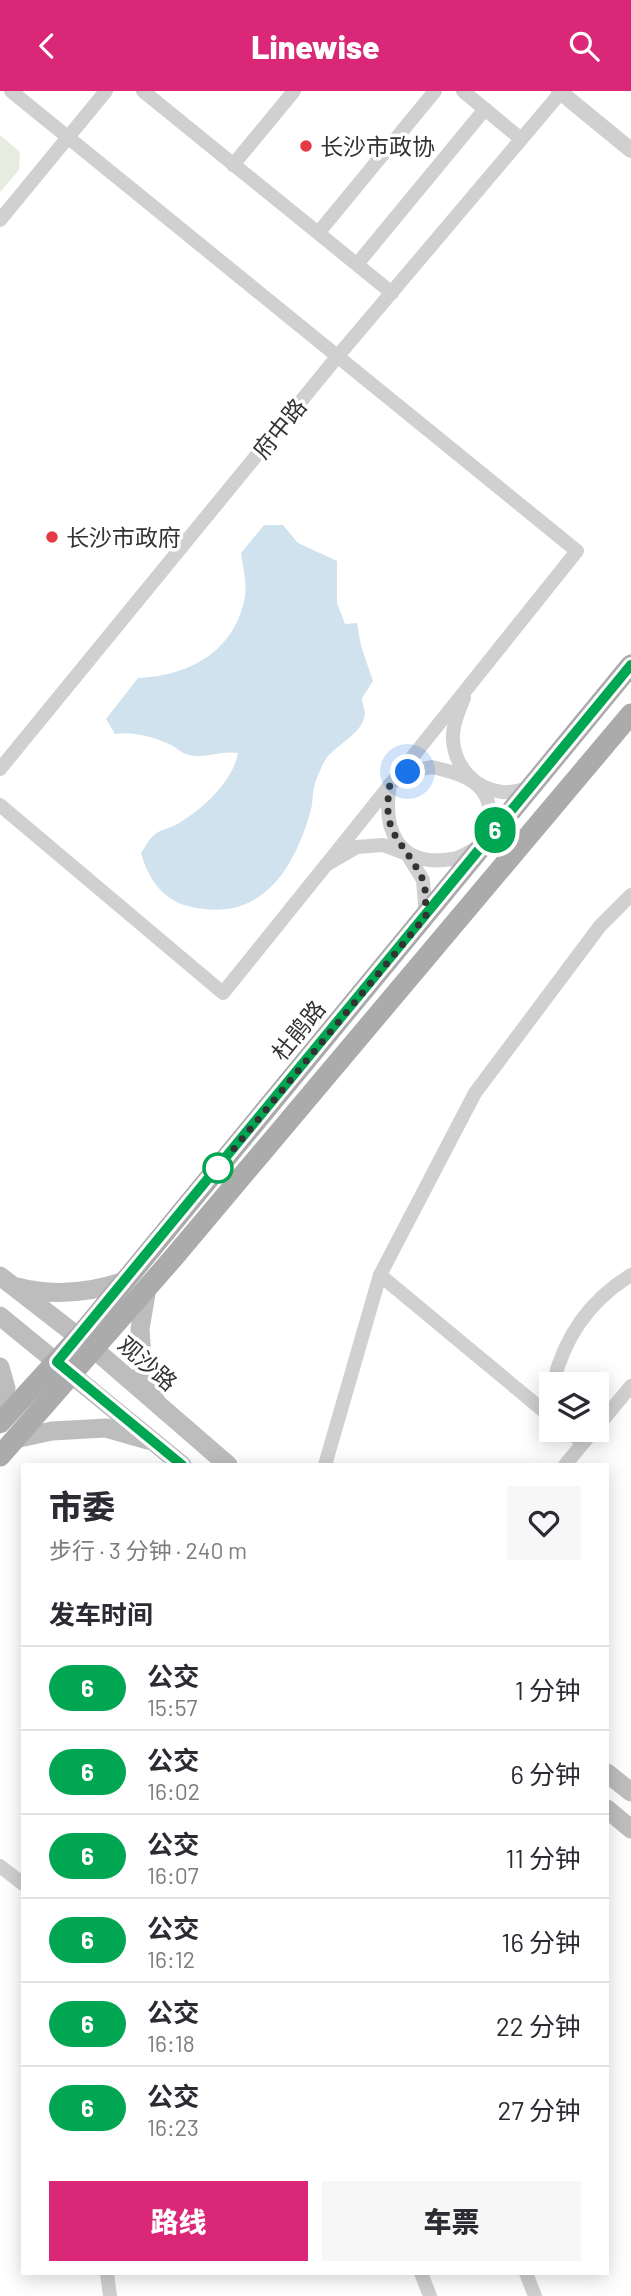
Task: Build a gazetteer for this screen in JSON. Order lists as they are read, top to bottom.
{
  "streets": {
    "main road": ["杜鹃路", "观沙路"],
    "street": ["府中路"]
  },
  "crossings": [
    ["杜鹃路", "观沙路"]
  ],
  "places": ["长沙市政协", "长沙市政府"],
  "lines": ["bus line 6"],
  "page": {
    "header": "Linewise",
    "on_map": "6",
    "heading": [
      ["市委", "步行 · 3 分钟 · 240 m"],
      "发车时间"
    ],
    "list": [
      {
        "mark": "6",
        "name": "公交",
        "note": "15:57",
        "value": "1 分钟"
      },
      {
        "mark": "6",
        "name": "公交",
        "note": "16:02",
        "value": "6 分钟"
      },
      {
        "mark": "6",
        "name": "公交",
        "note": "16:07",
        "value": "11 分钟"
      },
      {
        "mark": "6",
        "name": "公交",
        "note": "16:12",
        "value": "16 分钟"
      },
      {
        "mark": "6",
        "name": "公交",
        "note": "16:18",
        "value": "22 分钟"
      },
      {
        "mark": "6",
        "name": "公交",
        "note": "16:23",
        "value": "27 分钟"
      }
    ],
    "buttons": ["路线", "车票"]
  }
}
